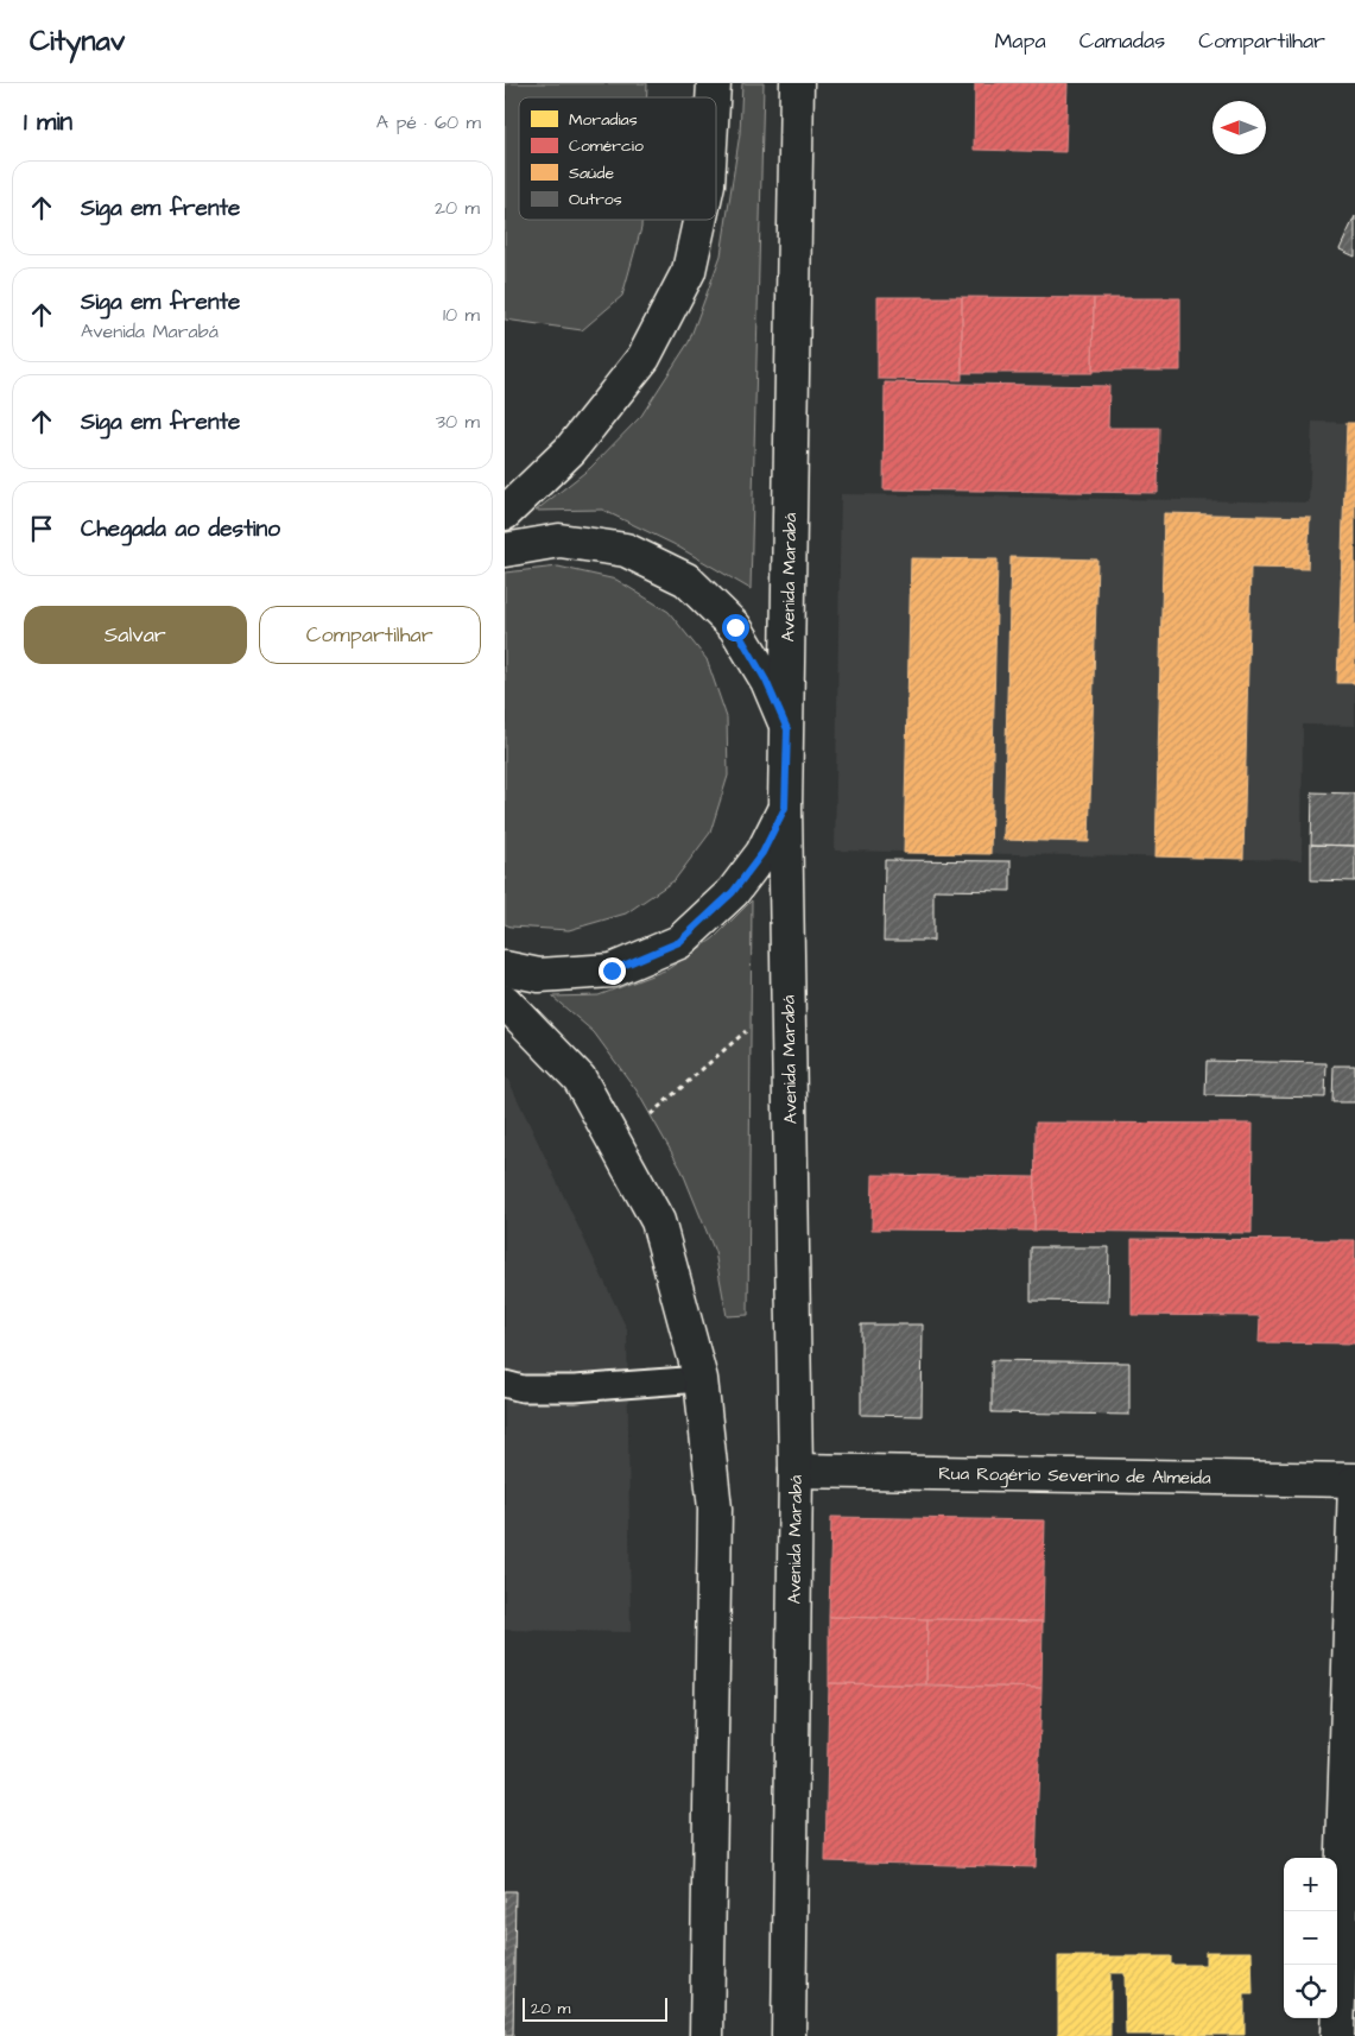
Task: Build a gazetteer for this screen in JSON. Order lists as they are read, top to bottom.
{
  "streets": {
    "main road": ["Avenida Marabá", "Rua Rogério Severino de Almeida"]
  },
  "crossings": [
    ["Avenida Marabá", "Rua Rogério Severino de Almeida"]
  ],
  "legend": [
    "Moradias",
    "Comércio",
    "Saúde",
    "Outros"
  ],
  "scale_bar": "20 m",
  "north": "left",
  "page": {
    "header": "Citynav",
    "nav": ["Mapa", "Camadas", "Compartilhar"],
    "heading": ["1 min", "A pé · 60 m"],
    "list": [
      ["Siga em frente", "20 m"],
      ["Siga em frente", "Avenida Marabá", "10 m"],
      ["Siga em frente", "30 m"],
      "Chegada ao destino"
    ],
    "buttons": ["Salvar", "Compartilhar"],
    "map_buttons": ["+", "−"],
    "scale": "20 m"
  }
}
